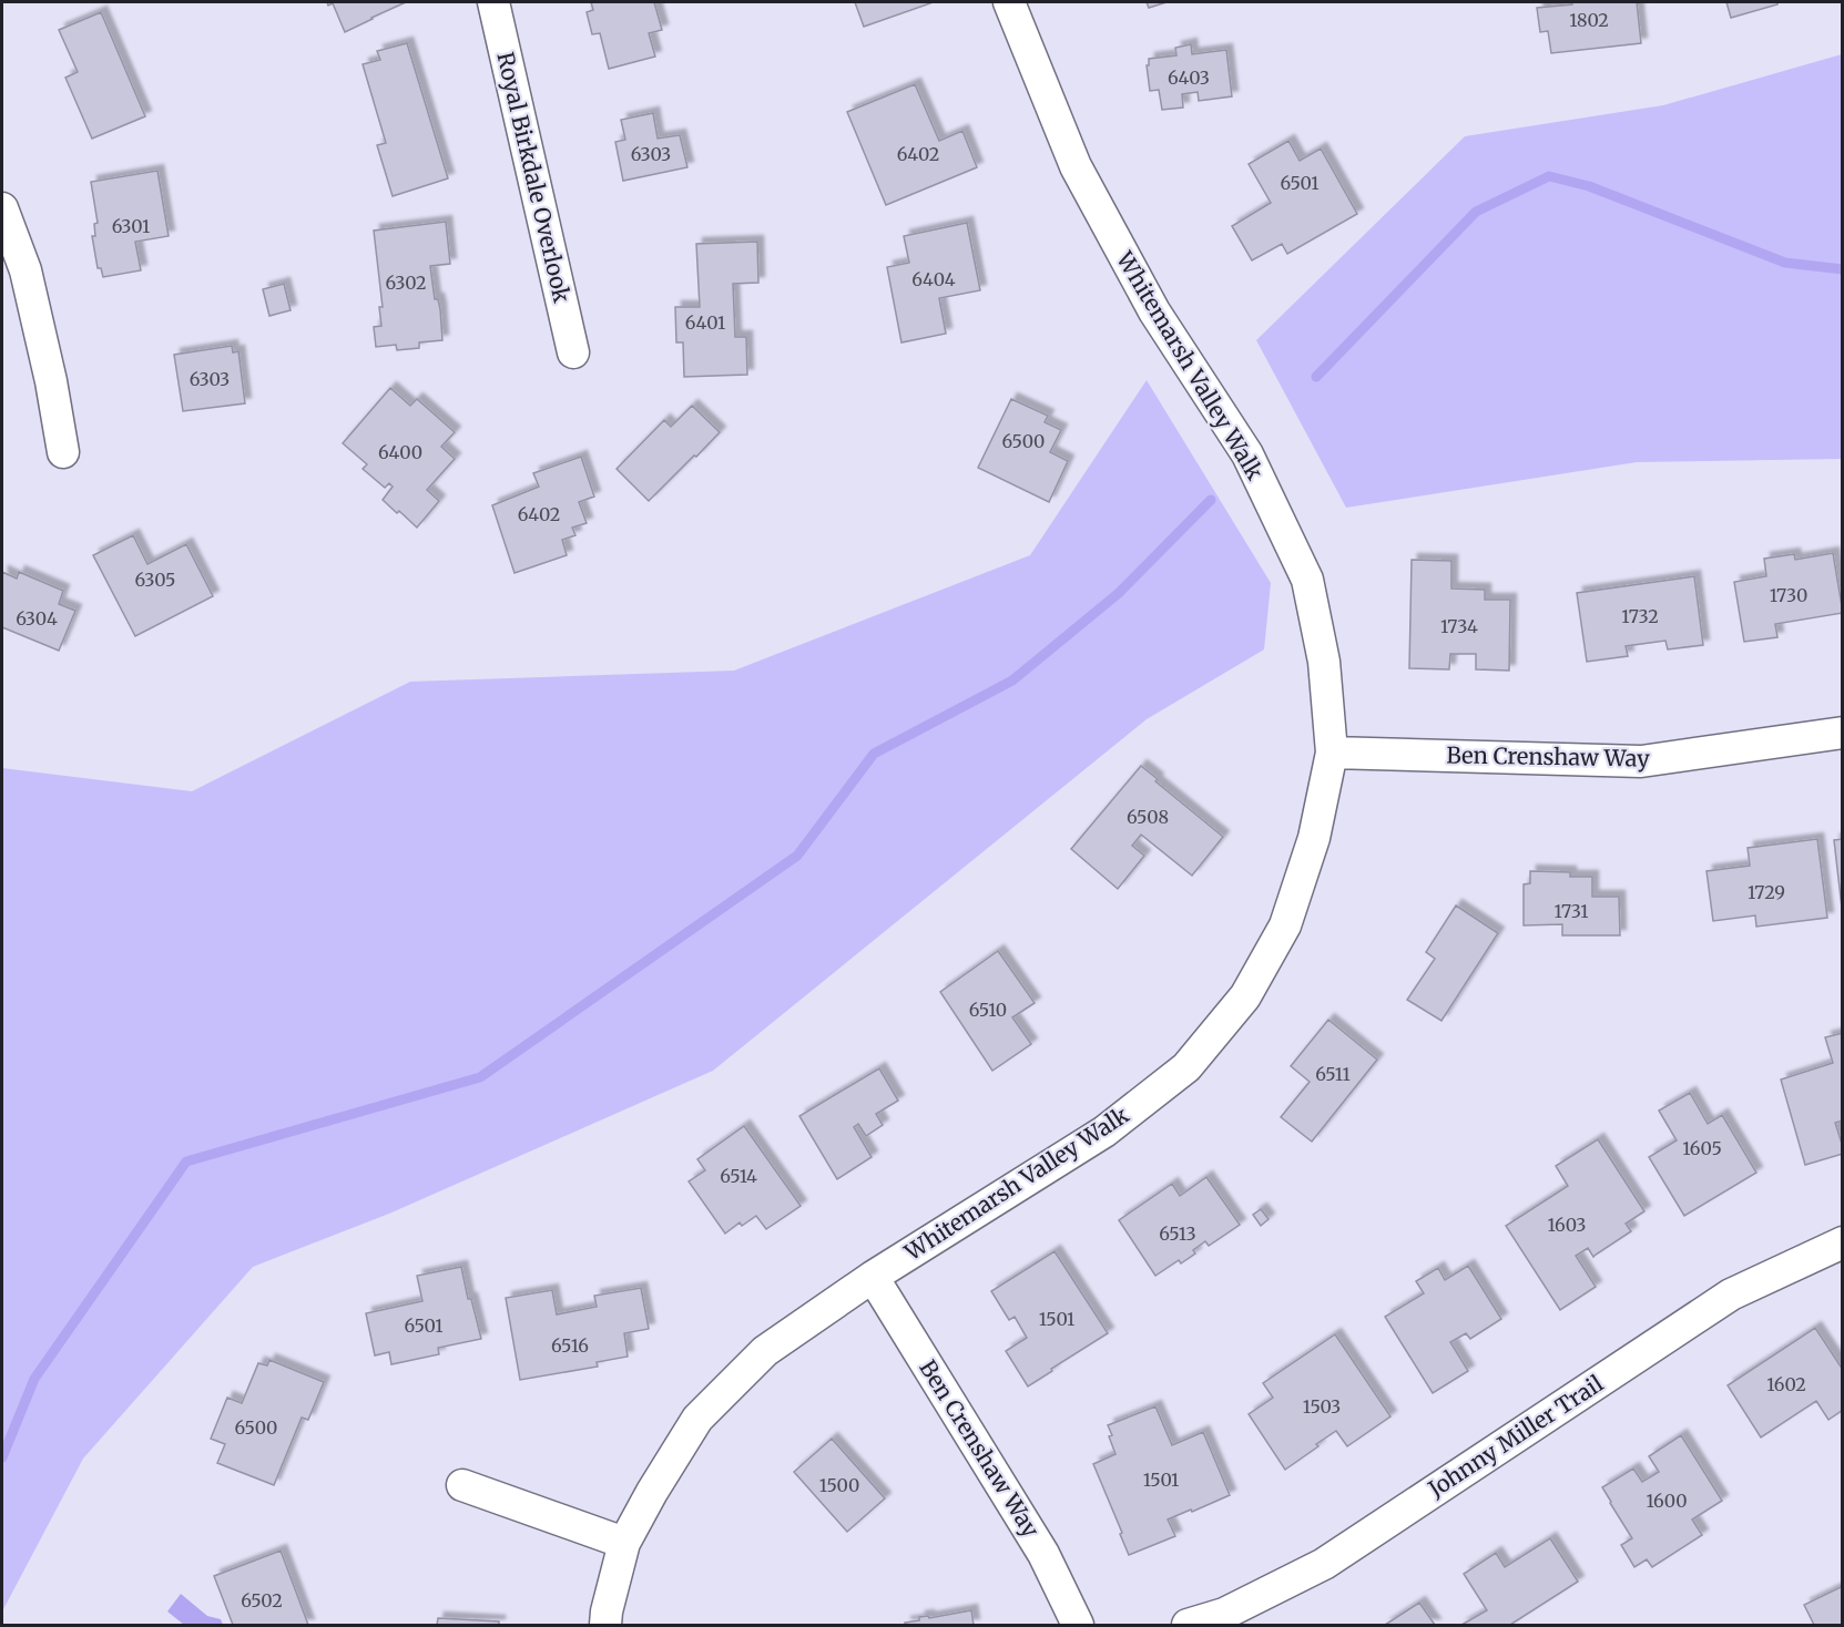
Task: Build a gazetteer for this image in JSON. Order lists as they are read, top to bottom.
{
  "streets": {
    "street": [
      "Royal Birkdale Overlook",
      "Whitemarsh Valley Walk",
      "Ben Crenshaw Way",
      "Johnny Miller Trail"
    ]
  },
  "crossings": [
    ["Whitemarsh Valley Walk", "Ben Crenshaw Way"]
  ],
  "house_numbers": [
    "1802",
    "6403",
    "6303",
    "6402",
    "6501",
    "6301",
    "6404",
    "6302",
    "6401",
    "6303",
    "6500",
    "6400",
    "6402",
    "6305",
    "1730",
    "1732",
    "6304",
    "1734",
    "6508",
    "1729",
    "1731",
    "6510",
    "6511",
    "1605",
    "6514",
    "1603",
    "6513",
    "1501",
    "6501",
    "6516",
    "1602",
    "1503",
    "6500",
    "1501",
    "1500",
    "1600",
    "6502"
  ]
}
